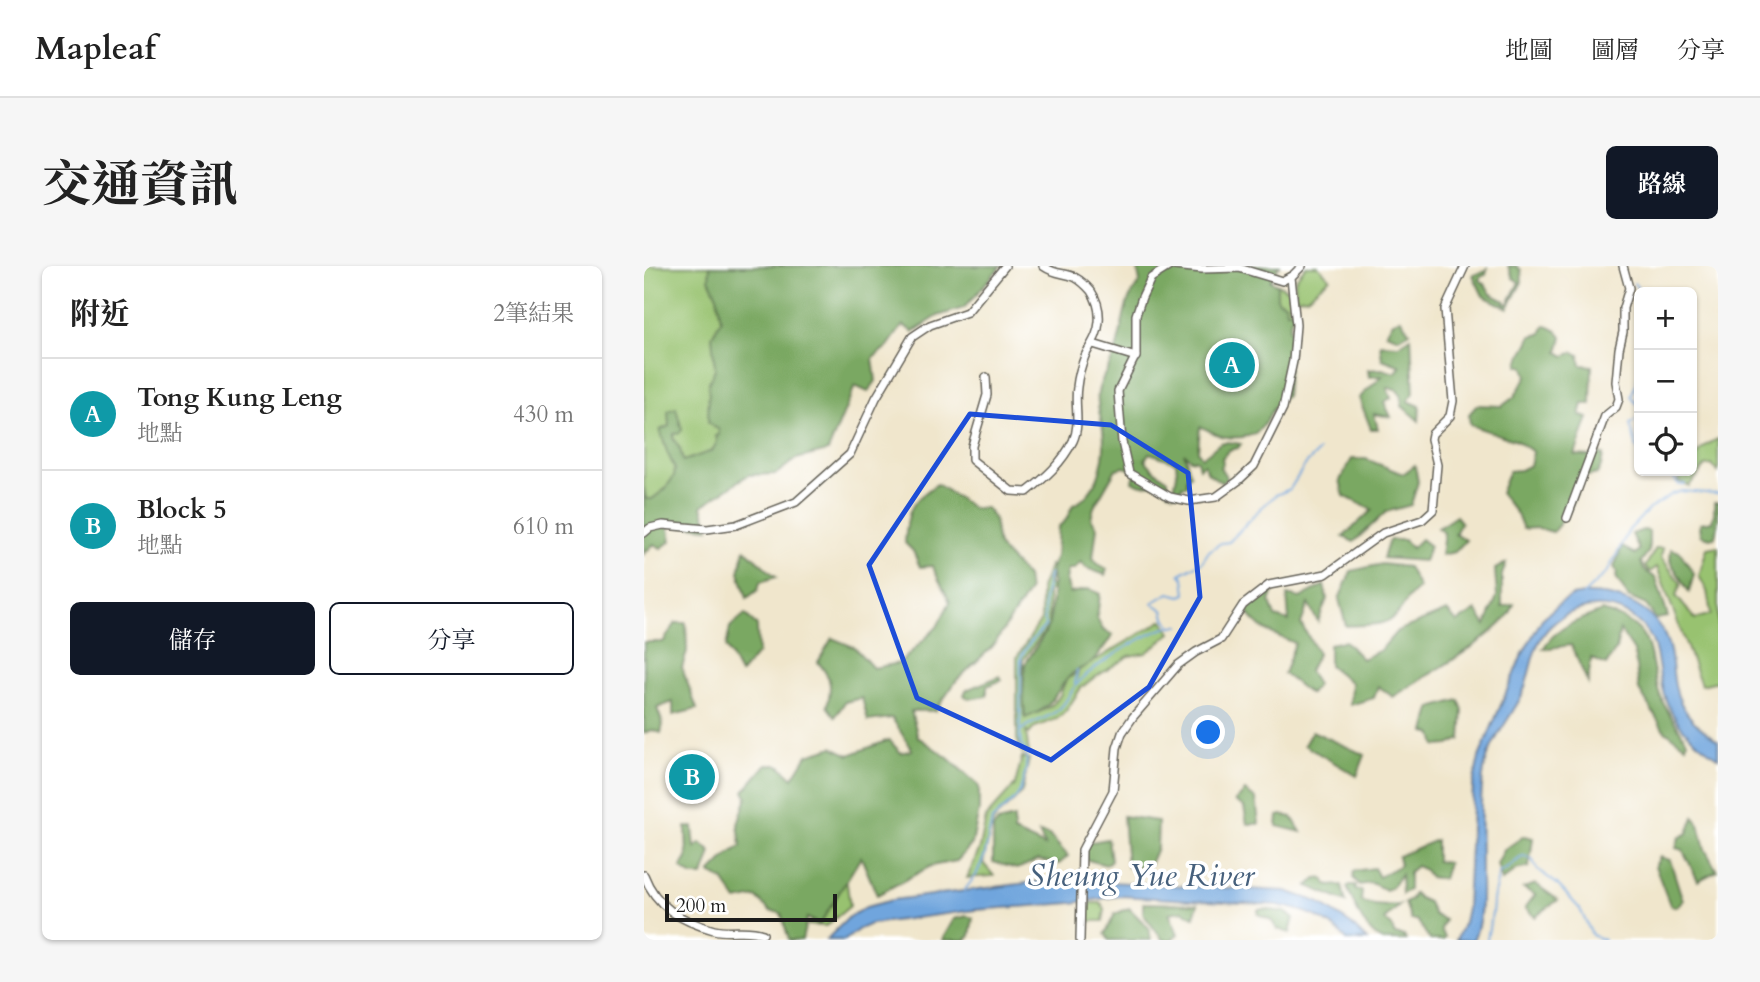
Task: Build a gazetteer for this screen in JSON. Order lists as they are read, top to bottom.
{
  "water": ["Sheung Yue River"],
  "scale_bar": "200 m",
  "page": {
    "header": "Mapleaf",
    "nav": ["地圖", "圖層", "分享"],
    "title": "交通資訊",
    "buttons": [
      "路線",
      ["儲存", "分享"]
    ],
    "heading": ["附近", "2筆結果"],
    "map_buttons": ["+", "−"],
    "pins": ["A", "B"],
    "list": [
      {
        "mark": "A",
        "name": "Tong Kung Leng",
        "note": "地點",
        "value": "430 m"
      },
      {
        "mark": "B",
        "name": "Block 5",
        "note": "地點",
        "value": "610 m"
      }
    ],
    "scale": "200 m"
  }
}
